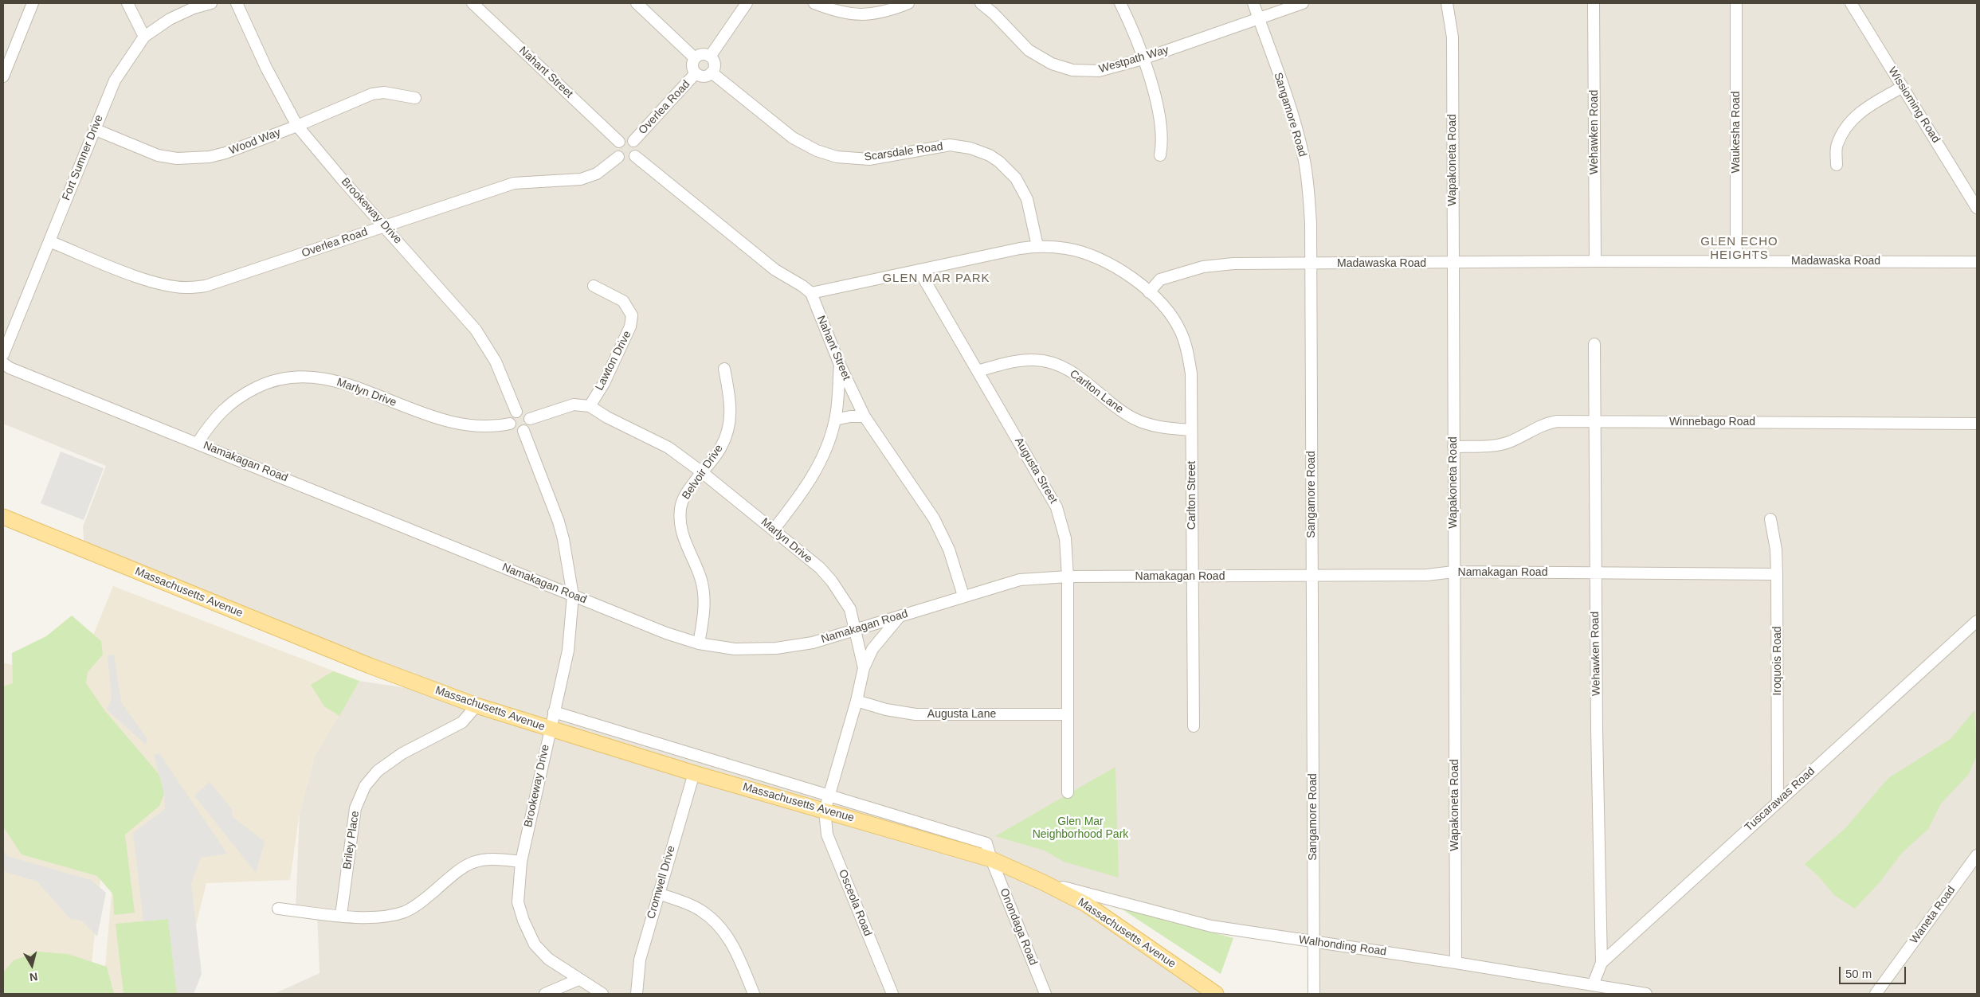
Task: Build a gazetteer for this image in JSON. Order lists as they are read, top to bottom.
{
  "streets": {
    "main road": ["Massachusetts Avenue"],
    "street": [
      "Westpath Way",
      "Nahant Street",
      "Wissioming Road",
      "Overlea Road",
      "Sangamore Road",
      "Wehawken Road",
      "Waukesha Road",
      "Wood Way",
      "Scarsdale Road",
      "Fort Sumner Drive",
      "Wapakoneta Road",
      "Brookeway Drive",
      "Madawaska Road",
      "Lawton Drive",
      "Carlton Lane",
      "Marlyn Drive",
      "Winnebago Road",
      "Namakagan Road",
      "Augusta Street",
      "Belvoir Drive",
      "Carlton Street",
      "Iroquois Road",
      "Augusta Lane",
      "Tuscarawas Road",
      "Briley Place",
      "Cromwell Drive",
      "Osceola Road",
      "Waneta Road",
      "Onondaga Road",
      "Walhonding Road"
    ]
  },
  "crossings": [
    ["Westpath Way", "Sangamore Road"],
    ["Nahant Street", "Overlea Road"],
    ["Nahant Street", "Namakagan Road"],
    ["Overlea Road", "Scarsdale Road"],
    ["Overlea Road", "Fort Sumner Drive"],
    ["Overlea Road", "Brookeway Drive"],
    ["Sangamore Road", "Madawaska Road"],
    ["Sangamore Road", "Namakagan Road"],
    ["Sangamore Road", "Walhonding Road"],
    ["Wehawken Road", "Madawaska Road"],
    ["Wehawken Road", "Winnebago Road"],
    ["Wehawken Road", "Namakagan Road"],
    ["Wehawken Road", "Tuscarawas Road"],
    ["Waukesha Road", "Madawaska Road"],
    ["Wood Way", "Fort Sumner Drive"],
    ["Wood Way", "Brookeway Drive"],
    ["Wapakoneta Road", "Madawaska Road"],
    ["Wapakoneta Road", "Winnebago Road"],
    ["Wapakoneta Road", "Namakagan Road"],
    ["Wapakoneta Road", "Walhonding Road"],
    ["Brookeway Drive", "Marlyn Drive"],
    ["Brookeway Drive", "Namakagan Road"],
    ["Brookeway Drive", "Massachusetts Avenue"],
    ["Madawaska Road", "Carlton Street"],
    ["Lawton Drive", "Marlyn Drive"],
    ["Carlton Lane", "Augusta Street"],
    ["Carlton Lane", "Carlton Street"],
    ["Marlyn Drive", "Namakagan Road"],
    ["Marlyn Drive", "Belvoir Drive"],
    ["Marlyn Drive", "Massachusetts Avenue"],
    ["Marlyn Drive", "Augusta Lane"],
    ["Marlyn Drive", "Osceola Road"],
    ["Namakagan Road", "Augusta Street"],
    ["Namakagan Road", "Belvoir Drive"],
    ["Namakagan Road", "Carlton Street"],
    ["Namakagan Road", "Iroquois Road"],
    ["Augusta Street", "Augusta Lane"],
    ["Massachusetts Avenue", "Briley Place"],
    ["Massachusetts Avenue", "Cromwell Drive"],
    ["Massachusetts Avenue", "Osceola Road"],
    ["Massachusetts Avenue", "Onondaga Road"],
    ["Massachusetts Avenue", "Walhonding Road"],
    ["Iroquois Road", "Tuscarawas Road"],
    ["Tuscarawas Road", "Walhonding Road"]
  ],
  "districts": ["GLEN ECHO HEIGHTS", "GLEN MAR PARK"],
  "parks": ["Glen Mar Neighborhood Park"],
  "scale_bar": "50 m",
  "north": "bottom"
}
